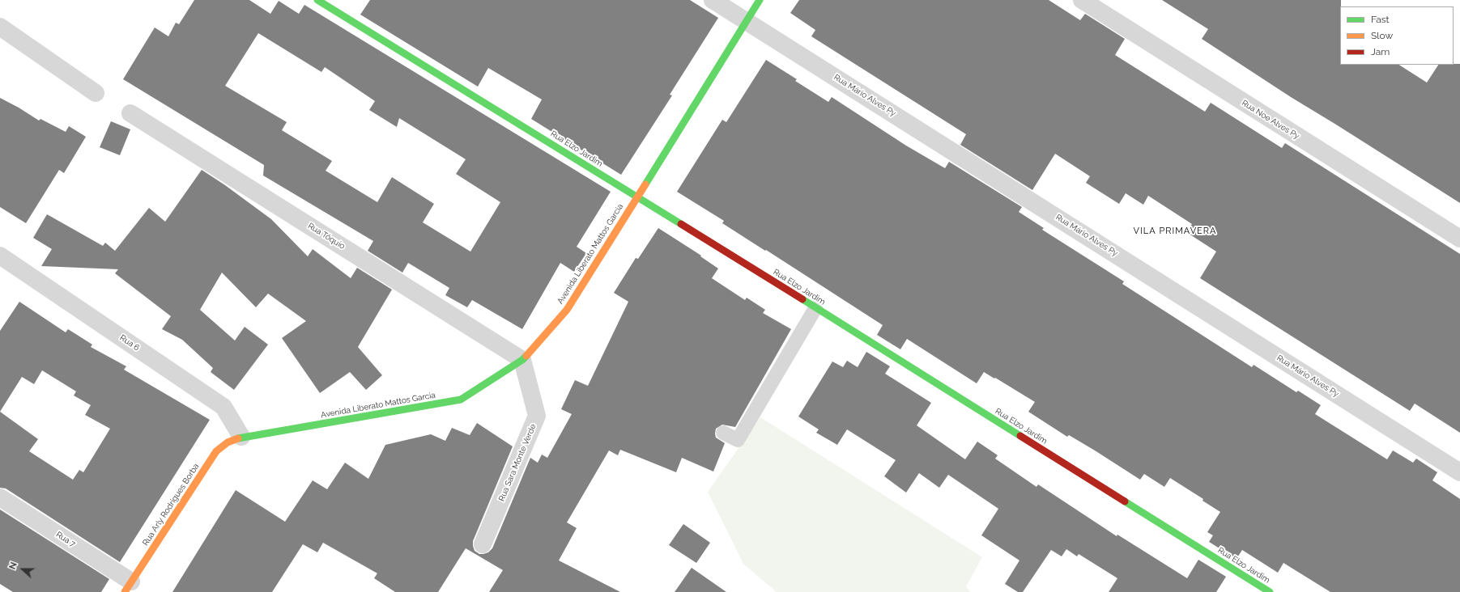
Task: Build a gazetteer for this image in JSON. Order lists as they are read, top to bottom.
{
  "streets": {
    "street": [
      "Rua Mário Alves Py",
      "Rua Noe Alves Py",
      "Rua Elzo Jardim",
      "Rua Tóquio",
      "Avenida Liberato Mattos Garcia",
      "Rua 6",
      "Rua Sara Monte Verde",
      "Rua Arly Rodrigues Borba",
      "Rua 7"
    ]
  },
  "crossings": [
    ["Rua Mário Alves Py", "Avenida Liberato Mattos Garcia"],
    ["Rua Elzo Jardim", "Avenida Liberato Mattos Garcia"],
    ["Rua Tóquio", "Avenida Liberato Mattos Garcia"],
    ["Rua Tóquio", "Rua Sara Monte Verde"],
    ["Avenida Liberato Mattos Garcia", "Rua 6"],
    ["Avenida Liberato Mattos Garcia", "Rua Sara Monte Verde"],
    ["Avenida Liberato Mattos Garcia", "Rua Arly Rodrigues Borba"],
    ["Rua 6", "Rua Arly Rodrigues Borba"],
    ["Rua Arly Rodrigues Borba", "Rua 7"]
  ],
  "districts": ["VILA PRIMAVERA"],
  "legend": ["Fast", "Slow", "Jam"],
  "north": "left"
}
